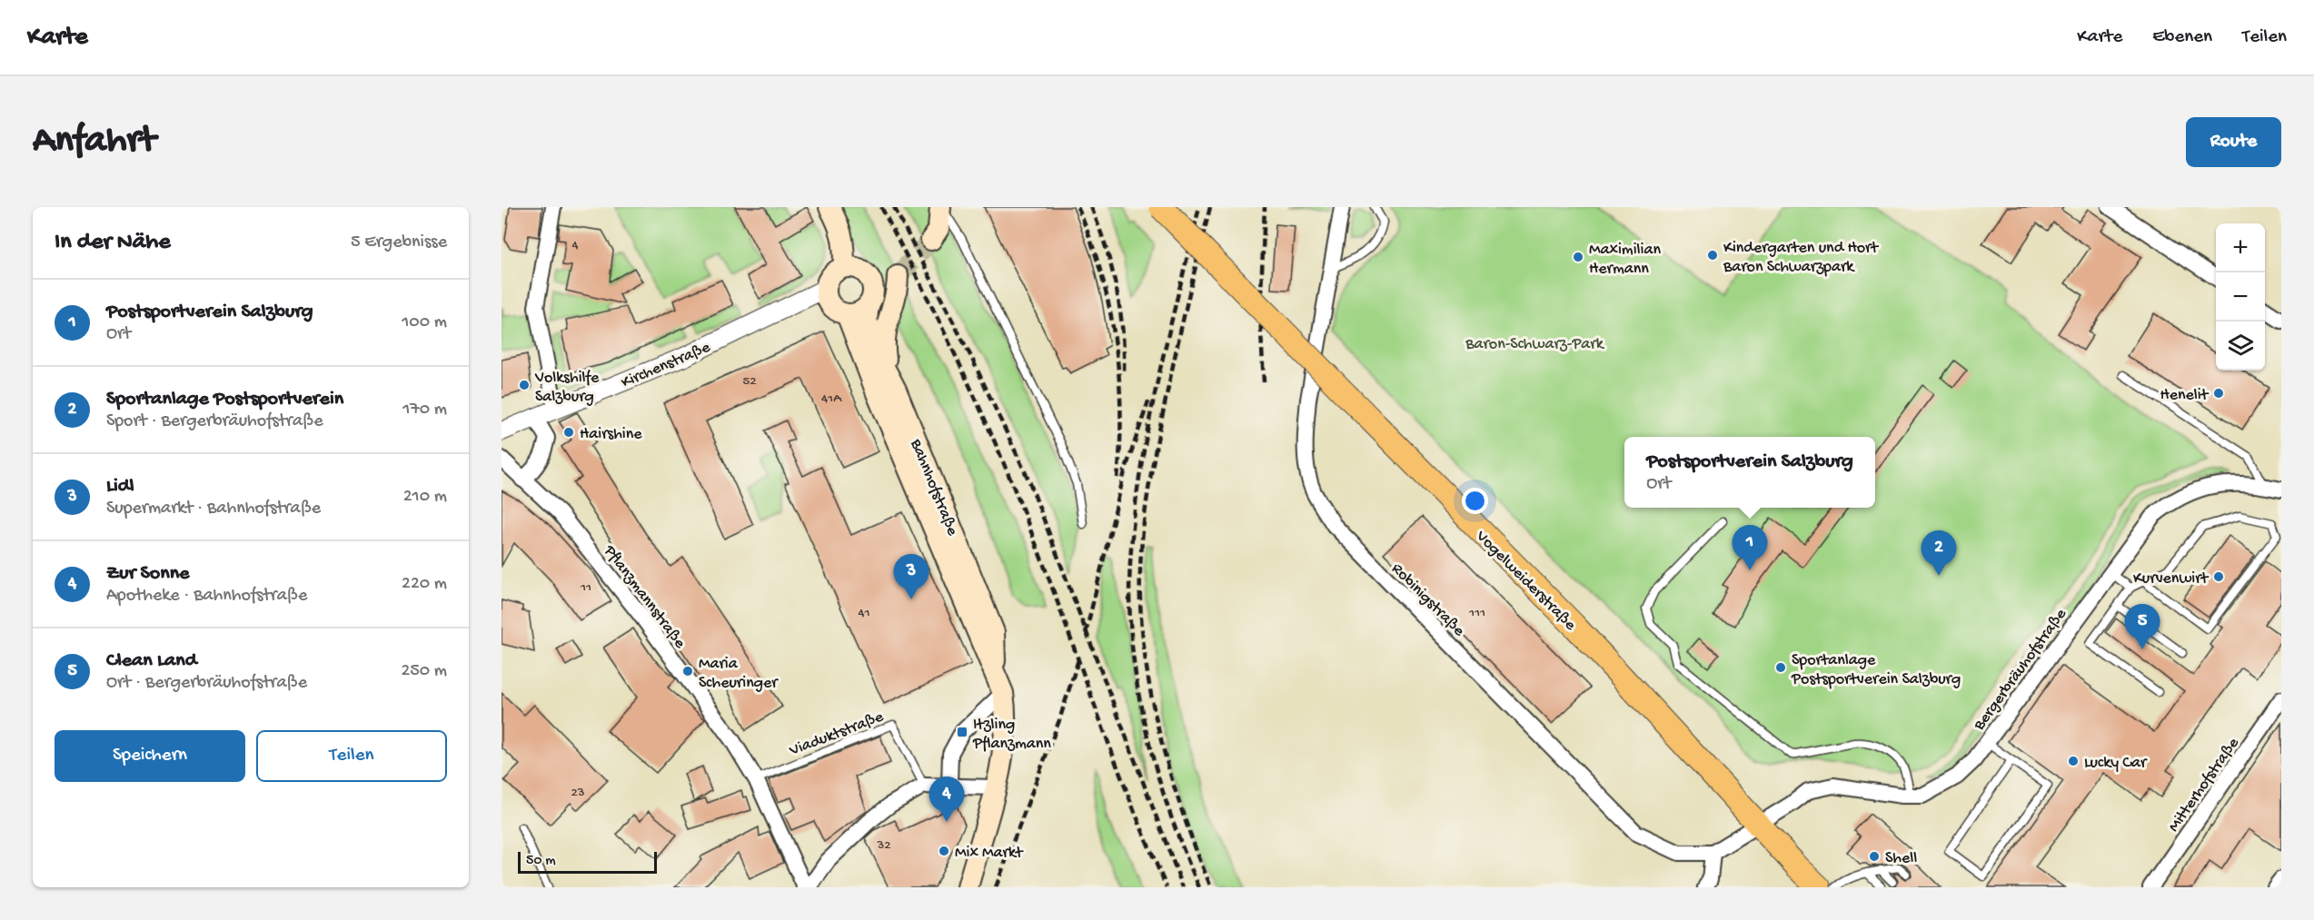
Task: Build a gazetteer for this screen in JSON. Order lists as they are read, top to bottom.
{
  "streets": {
    "main road": ["Bahnhofstraße", "Vogelweiderstraße"],
    "street": [
      "Kirchenstraße",
      "Pflanzmannstraße",
      "Robinigstraße",
      "Bergerbräuhofstraße",
      "Mitterhofstraße"
    ],
    "lane": ["Viaduktstraße"]
  },
  "crossings": [
    ["Kirchenstraße", "Bahnhofstraße"],
    ["Vogelweiderstraße", "Bergerbräuhofstraße"],
    ["Pflanzmannstraße", "Viaduktstraße"]
  ],
  "parks": ["Baron-Schwarz-Park"],
  "places": {
    "other": [
      "Kindergarten und Hort Baron Schwarzpark",
      "Maximilian Hermann",
      "Volkshilfe Salzburg",
      "Henelit",
      "Hairshine",
      "Kurvenwirt",
      "Sportanlage Postsportverein Salzburg",
      "Maria Scheuringer",
      "Lucky Car",
      "Mix Markt",
      "Shell"
    ],
    "transit": ["Itzling Pflanzmann"]
  },
  "house_numbers": [
    "4",
    "52",
    "41A",
    "11",
    "41",
    "111",
    "23",
    "32"
  ],
  "scale_bar": "50 m",
  "page": {
    "header": "Karte",
    "nav": ["Karte", "Ebenen", "Teilen"],
    "buttons": [
      "Route",
      ["Speichern", "Teilen"]
    ],
    "title": "Anfahrt",
    "heading": ["In der Nähe", "5 Ergebnisse"],
    "map_buttons": ["+", "−"],
    "list": [
      {
        "mark": "1",
        "name": "Postsportverein Salzburg",
        "note": "Ort",
        "value": "100 m"
      },
      {
        "mark": "2",
        "name": "Sportanlage Postsportverein",
        "note": "Sport · Bergerbräuhofstraße",
        "value": "170 m"
      },
      {
        "mark": "3",
        "name": "Lidl",
        "note": "Supermarkt · Bahnhofstraße",
        "value": "210 m"
      },
      {
        "mark": "4",
        "name": "Zur Sonne",
        "note": "Apotheke · Bahnhofstraße",
        "value": "220 m"
      },
      {
        "mark": "5",
        "name": "Clean Land",
        "note": "Ort · Bergerbräuhofstraße",
        "value": "250 m"
      }
    ],
    "popup": ["Postsportverein Salzburg", "Ort"],
    "pins": [
      "1",
      "2",
      "3",
      "5",
      "4"
    ],
    "scale": "50 m"
  }
}
